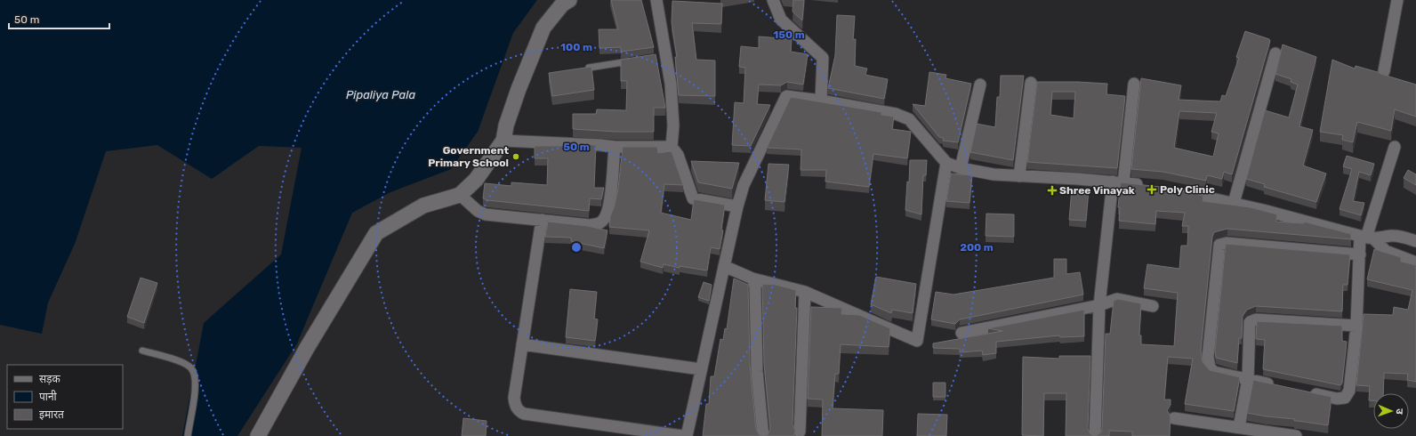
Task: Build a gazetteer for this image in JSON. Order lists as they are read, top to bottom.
{
  "water": ["Pipaliya Pala"],
  "places": {
    "other": ["Government Primary School"],
    "health": ["Poly Clinic", "Shree Vinayak"]
  },
  "legend": ["सड़क", "पानी", "इमारत"],
  "scale_bar": "50 m",
  "north": "right",
  "rings": [
    "150 m",
    "100 m",
    "50 m",
    "200 m"
  ]
}
